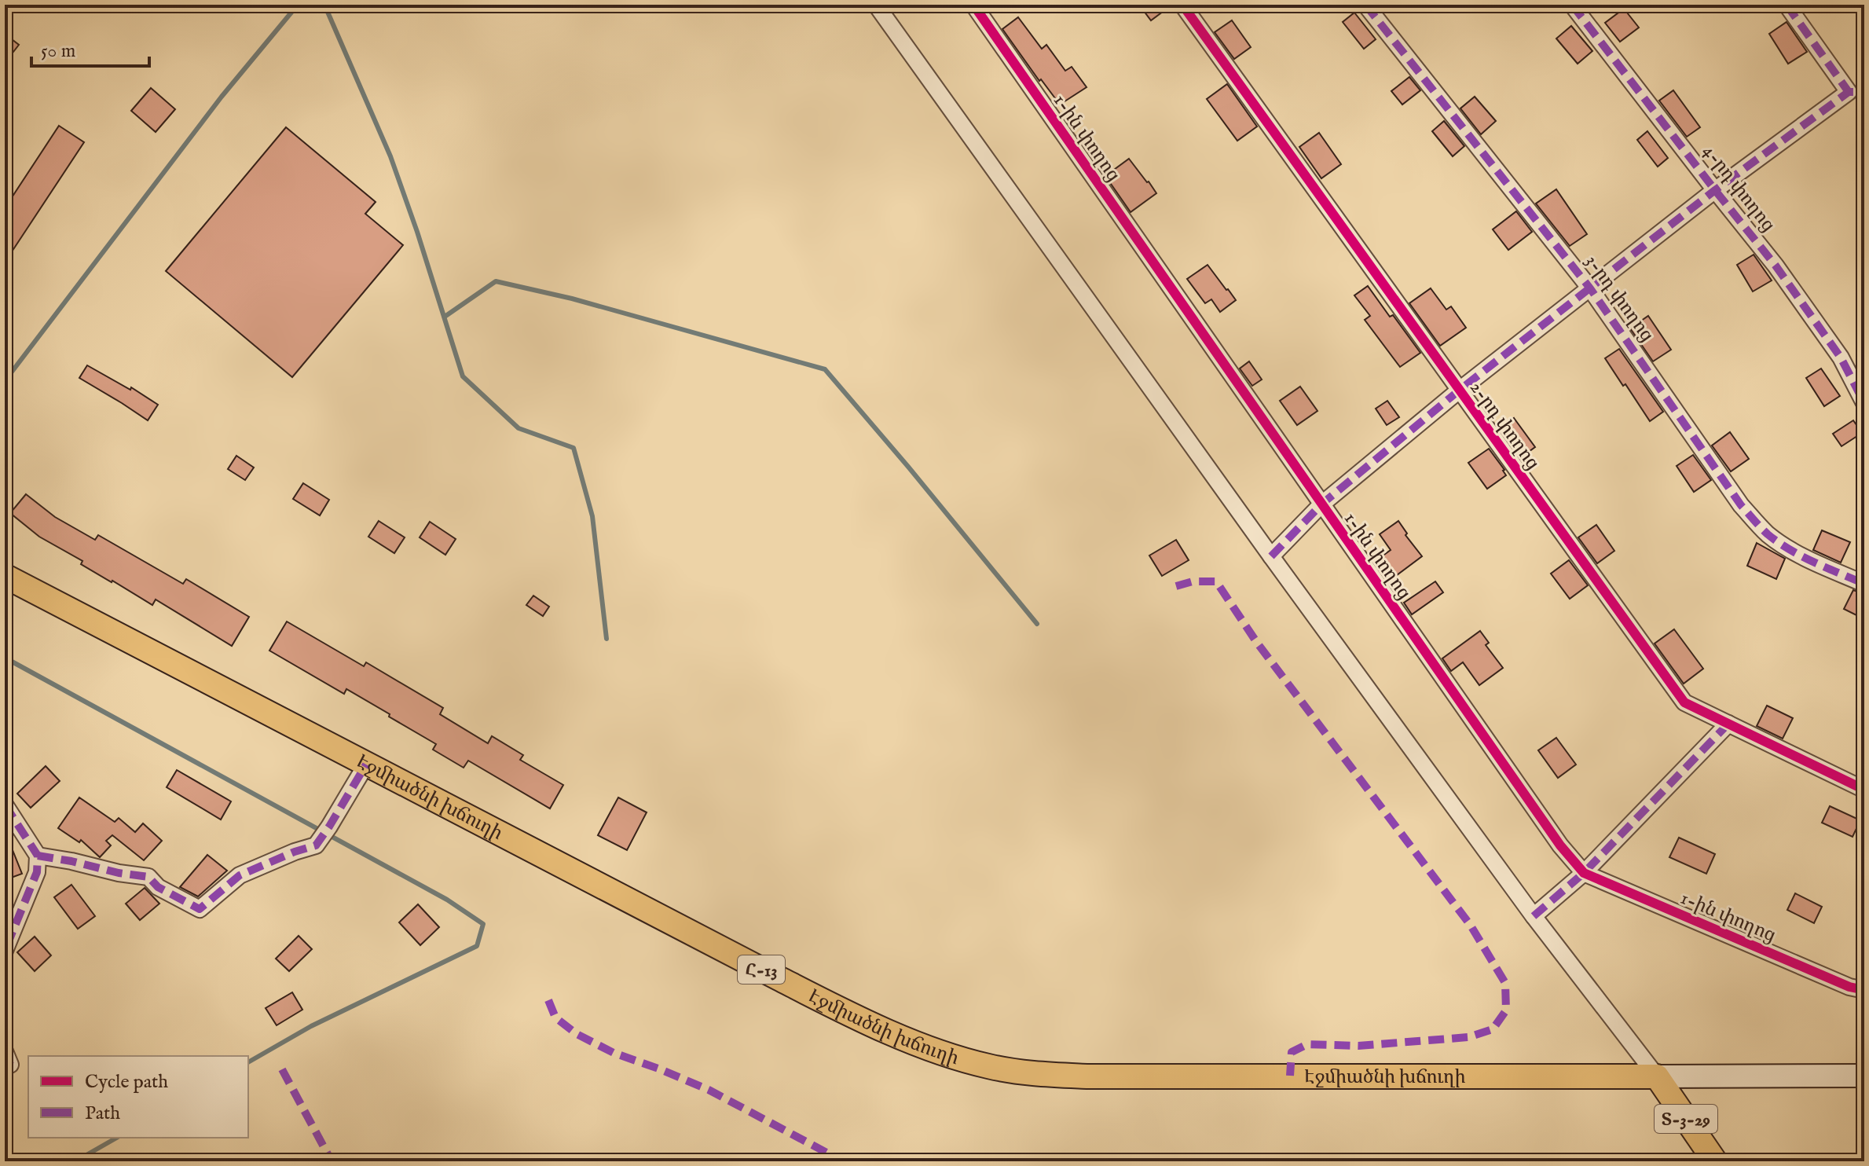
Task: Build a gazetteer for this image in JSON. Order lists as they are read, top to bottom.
{
  "streets": {
    "main road": ["Էջմիածնի խճուղի", "Հ-13", "Տ-3-29"],
    "street": [
      "1-ին փողոց",
      "4-րդ փողոց",
      "3-րդ փողոց",
      "2-րդ փողոց"
    ]
  },
  "crossings": [
    ["Էջմիածնի խճուղի", "Տ-3-29"]
  ],
  "legend": ["Cycle path", "Path"],
  "scale_bar": "50 m"
}
